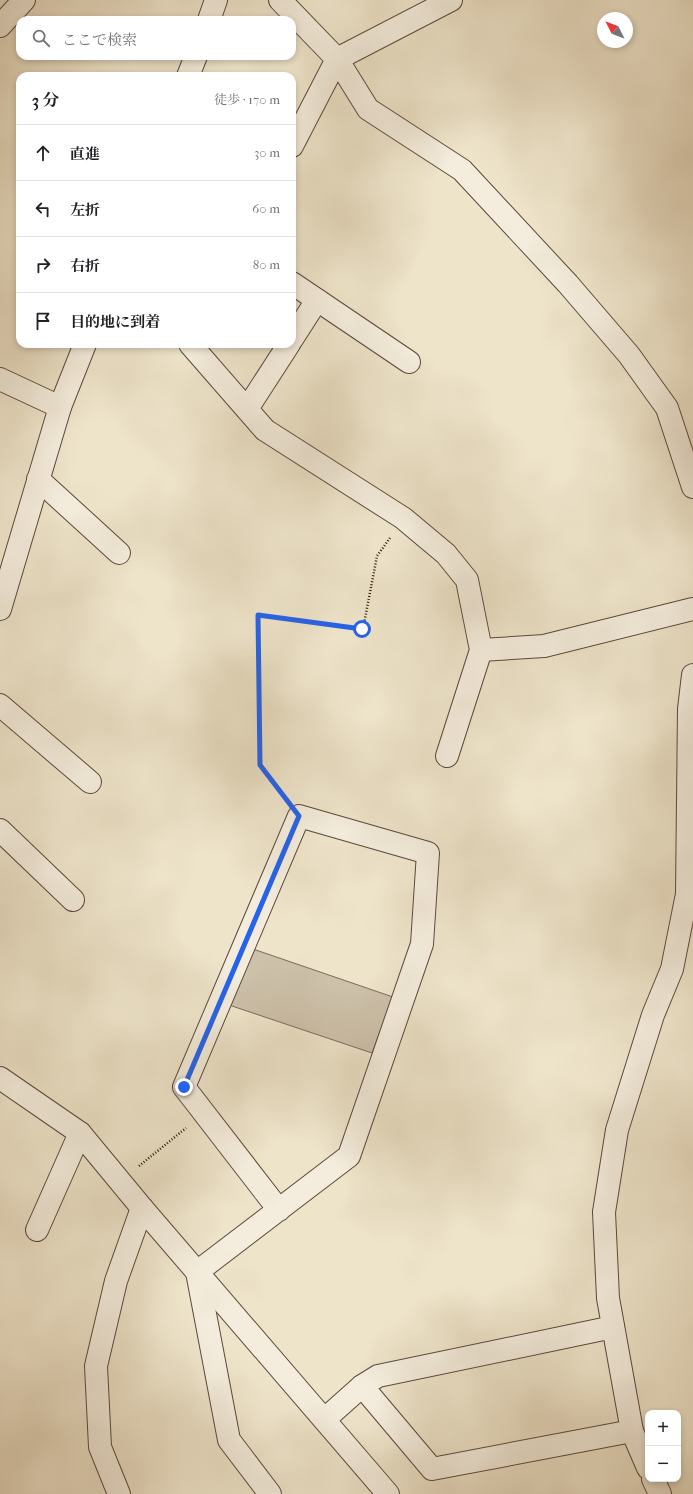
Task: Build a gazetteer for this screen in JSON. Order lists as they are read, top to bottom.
{
  "north": "top left",
  "page": {
    "search": "ここで検索",
    "heading": ["3 分", "徒歩 · 170 m"],
    "list": [
      ["直進", "30 m"],
      ["左折", "60 m"],
      ["右折", "80 m"],
      "目的地に到着"
    ],
    "map_buttons": ["+", "−"]
  }
}
